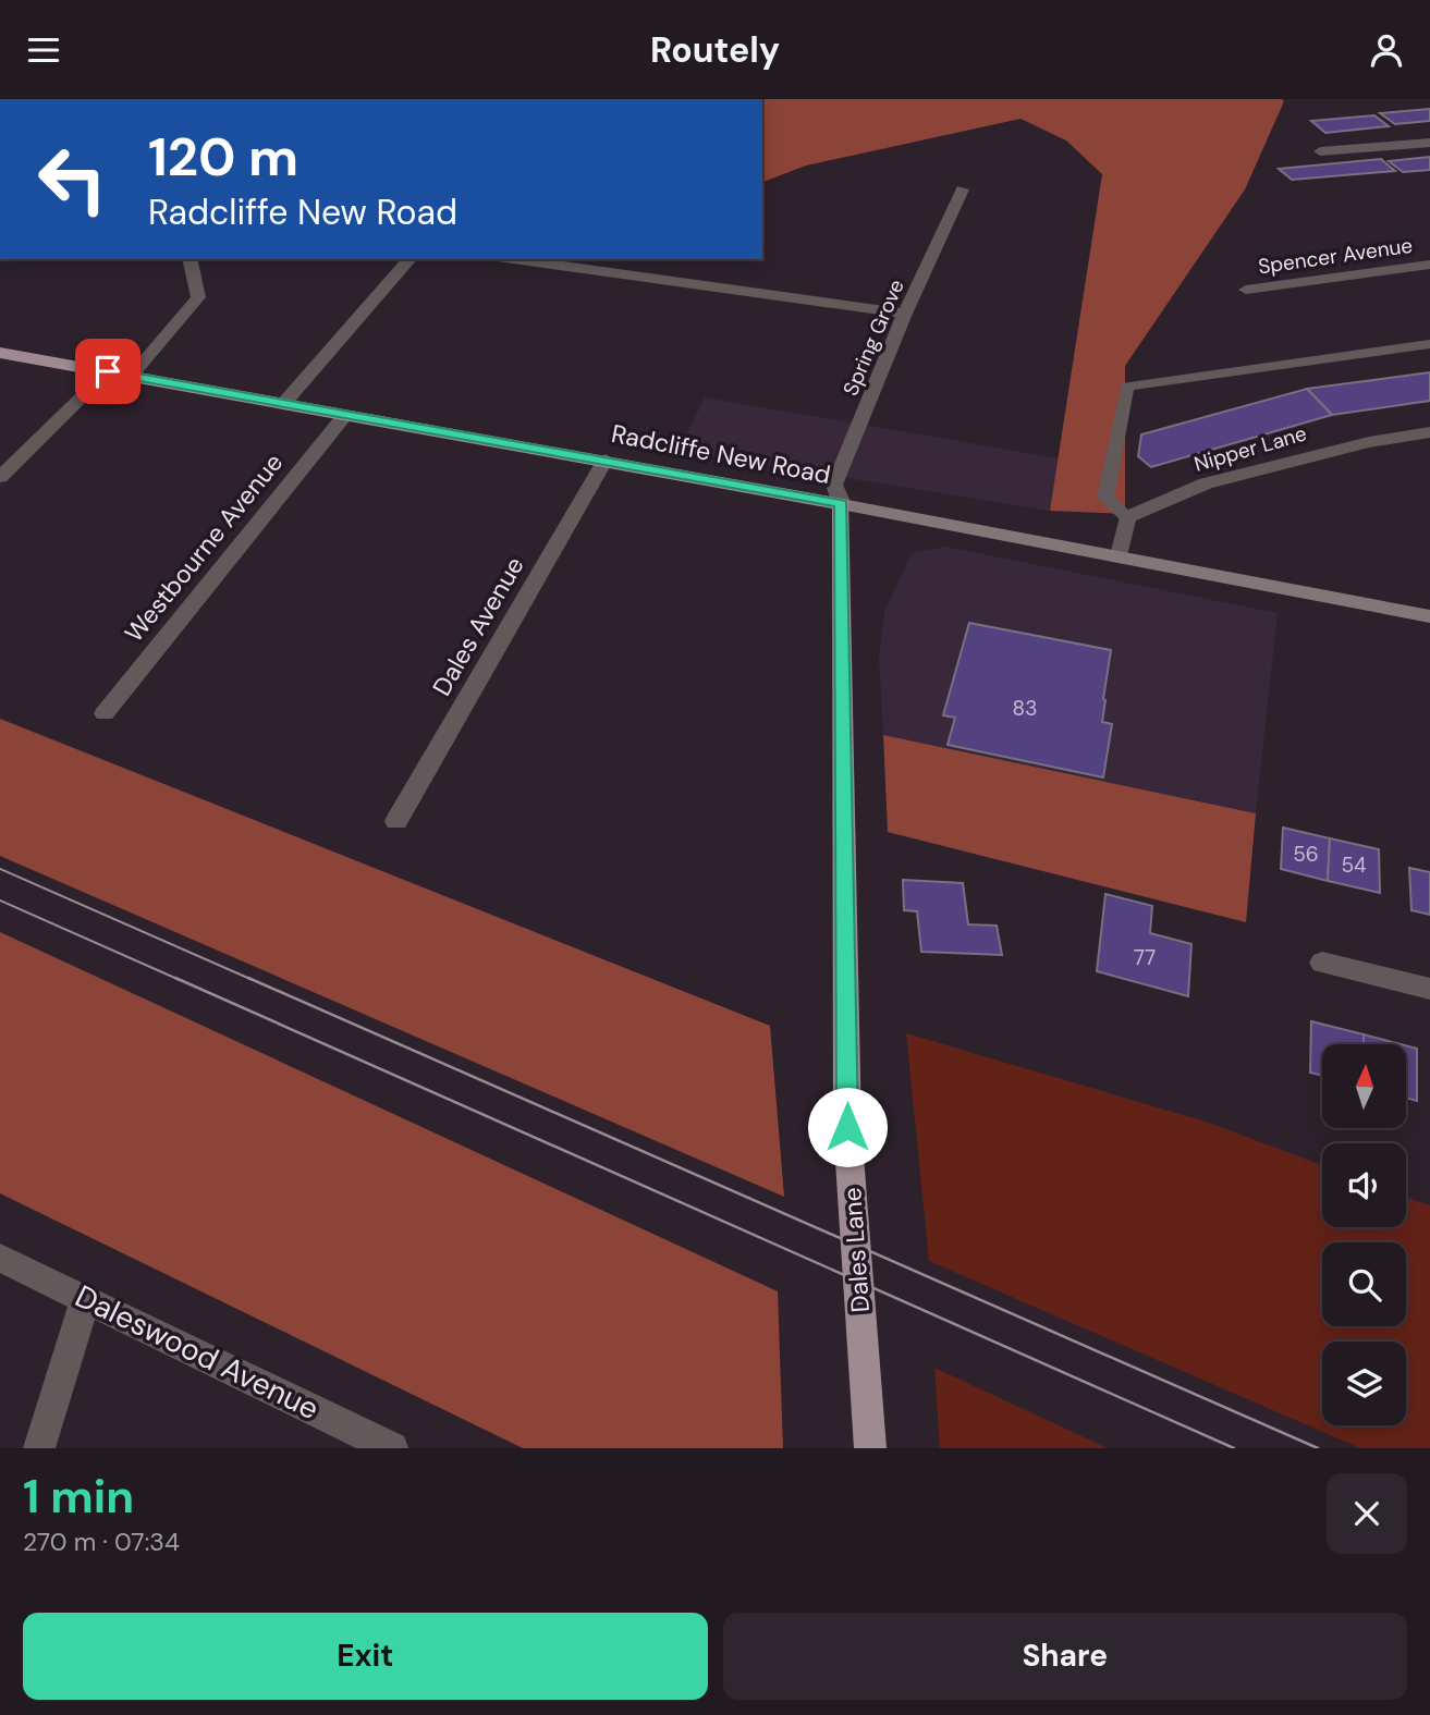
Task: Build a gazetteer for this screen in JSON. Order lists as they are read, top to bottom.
{
  "streets": {
    "main road": ["Radcliffe New Road", "Dales Lane"],
    "street": [
      "Spencer Avenue",
      "Spring Grove",
      "Nipper Lane",
      "Westbourne Avenue",
      "Dales Avenue",
      "Daleswood Avenue"
    ]
  },
  "crossings": [
    ["Spring Grove", "Radcliffe New Road"],
    ["Spring Grove", "Dales Lane"],
    ["Radcliffe New Road", "Westbourne Avenue"],
    ["Radcliffe New Road", "Dales Avenue"],
    ["Radcliffe New Road", "Dales Lane"]
  ],
  "house_numbers": [
    "83",
    "56",
    "54",
    "77"
  ],
  "north": "top",
  "page": {
    "header": "Routely",
    "turn": ["120 m", "Radcliffe New Road"],
    "heading": ["1 min", "270 m · 07:34"],
    "buttons": ["Exit", "Share"]
  }
}
